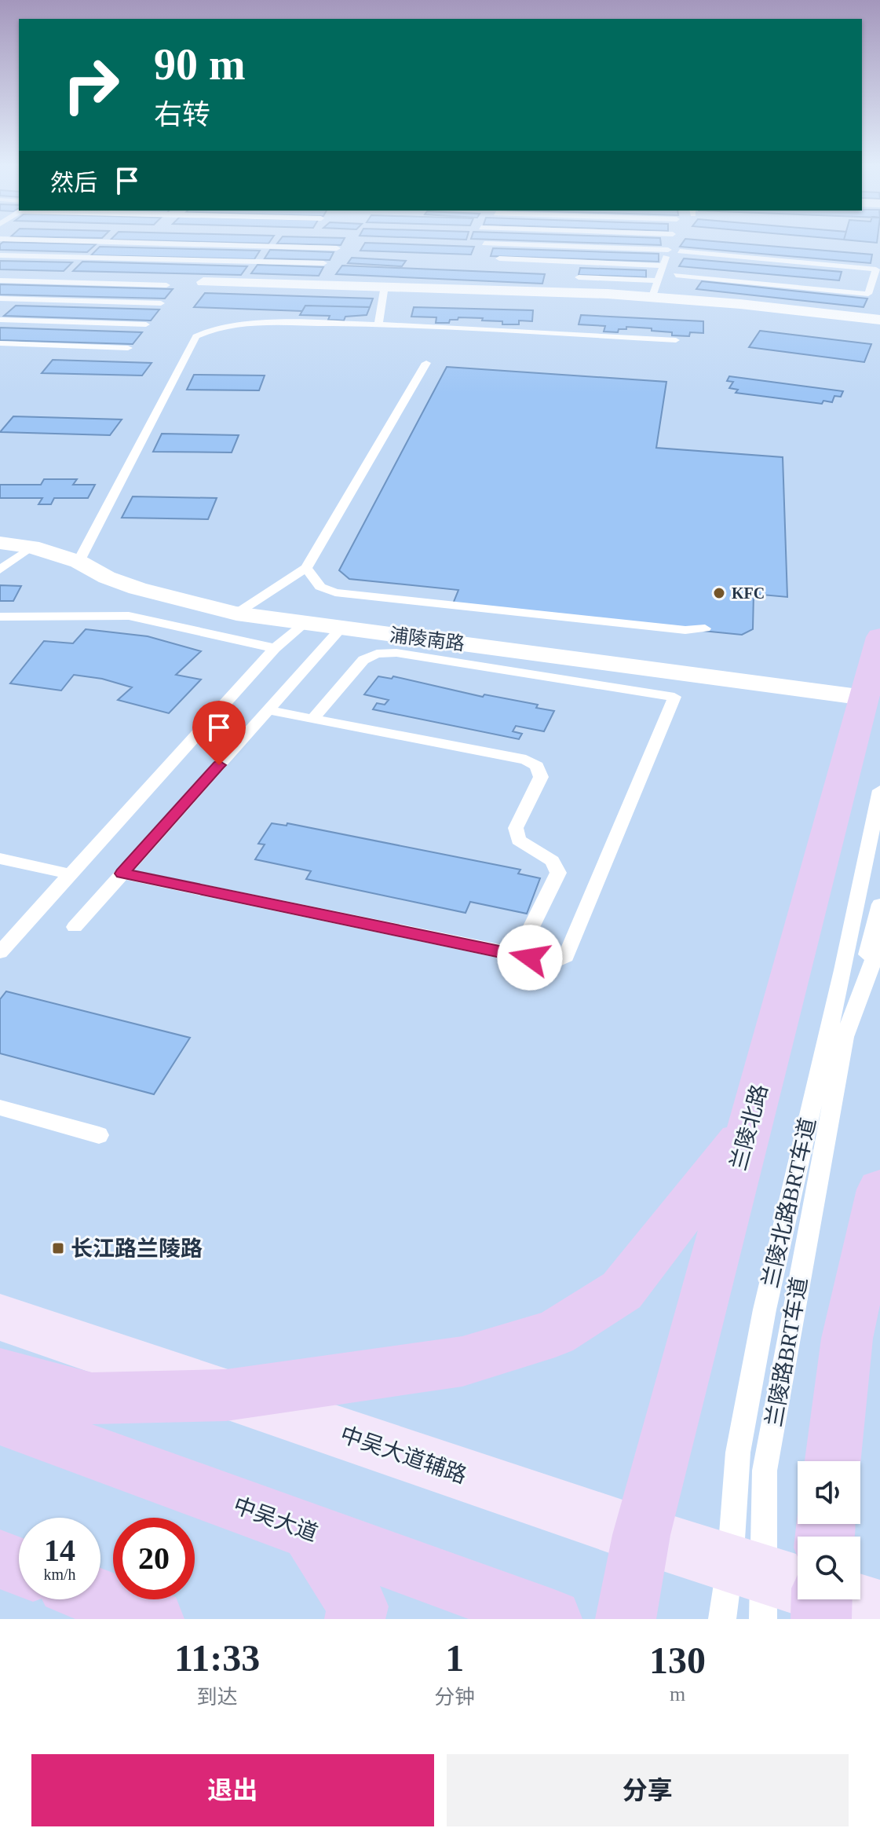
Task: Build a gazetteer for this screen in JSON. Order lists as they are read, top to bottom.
{
  "streets": {
    "main road": ["兰陵北路", "中吴大道辅路", "中吴大道"],
    "street": ["浦陵南路"],
    "lane": ["兰陵北路BRT车道", "兰陵路BRT车道"]
  },
  "crossings": [
    ["浦陵南路", "兰陵北路"],
    ["兰陵北路", "中吴大道辅路"],
    ["兰陵北路BRT车道", "兰陵路BRT车道"],
    ["兰陵北路BRT车道", "中吴大道辅路"],
    ["兰陵路BRT车道", "中吴大道辅路"]
  ],
  "places": {
    "other": ["KFC"],
    "transit": ["长江路兰陵路"]
  },
  "page": {
    "turn": ["90 m", "右转"],
    "then": "然后",
    "speed": "14 km/h",
    "limit": "20",
    "eta": [
      "11:33",
      "到达",
      "1",
      "分钟",
      "130",
      "m"
    ],
    "buttons": ["退出", "分享"]
  }
}
